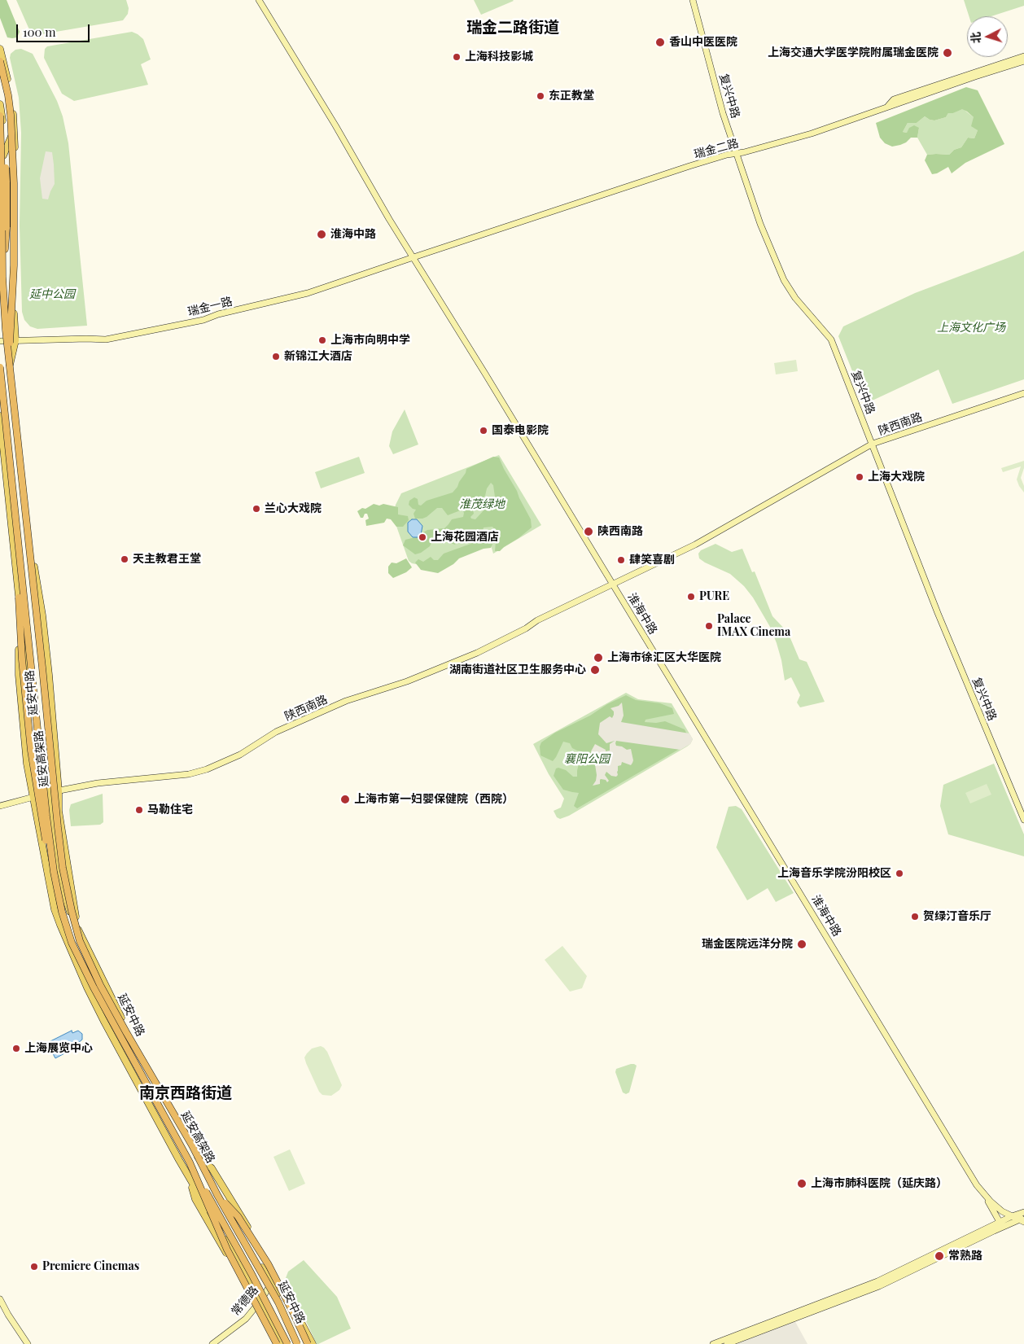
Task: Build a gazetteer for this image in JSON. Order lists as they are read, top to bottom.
{
  "streets": {
    "highway": ["延安高架路"],
    "main road": [
      "复兴中路",
      "瑞金二路",
      "瑞金一路",
      "陕西南路",
      "淮海中路",
      "延安中路",
      "常德路"
    ]
  },
  "crossings": [
    ["复兴中路", "瑞金二路"],
    ["复兴中路", "陕西南路"],
    ["瑞金二路", "瑞金一路"],
    ["瑞金二路", "淮海中路"],
    ["瑞金一路", "淮海中路"],
    ["瑞金一路", "延安中路"],
    ["陕西南路", "淮海中路"],
    ["陕西南路", "延安中路"],
    ["陕西南路", "延安高架路"],
    ["延安中路", "延安高架路"],
    ["延安中路", "常德路"]
  ],
  "districts": ["瑞金二路街道", "南京西路街道"],
  "parks": [
    "延中公园",
    "上海文化广场",
    "淮茂绿地",
    "襄阳公园"
  ],
  "places": [
    "香山中医医院",
    "上海交通大学医学院附属瑞金医院",
    "上海科技影城",
    "东正教堂",
    "淮海中路",
    "上海市向明中学",
    "新锦江大酒店",
    "国泰电影院",
    "上海大戏院",
    "兰心大戏院",
    "陕西南路",
    "上海花园酒店",
    "天主教君王堂",
    "肆笑喜剧",
    "PURE",
    "Palace IMAX Cinema",
    "上海市徐汇区大华医院",
    "湖南街道社区卫生服务中心",
    "上海市第一妇婴保健院（西院）",
    "马勒住宅",
    "上海音乐学院汾阳校区",
    "贺绿汀音乐厅",
    "瑞金医院远洋分院",
    "上海展览中心",
    "上海市肺科医院（延庆路）",
    "常熟路",
    "Premiere Cinemas"
  ],
  "scale_bar": "100 m",
  "north": "left"
}
